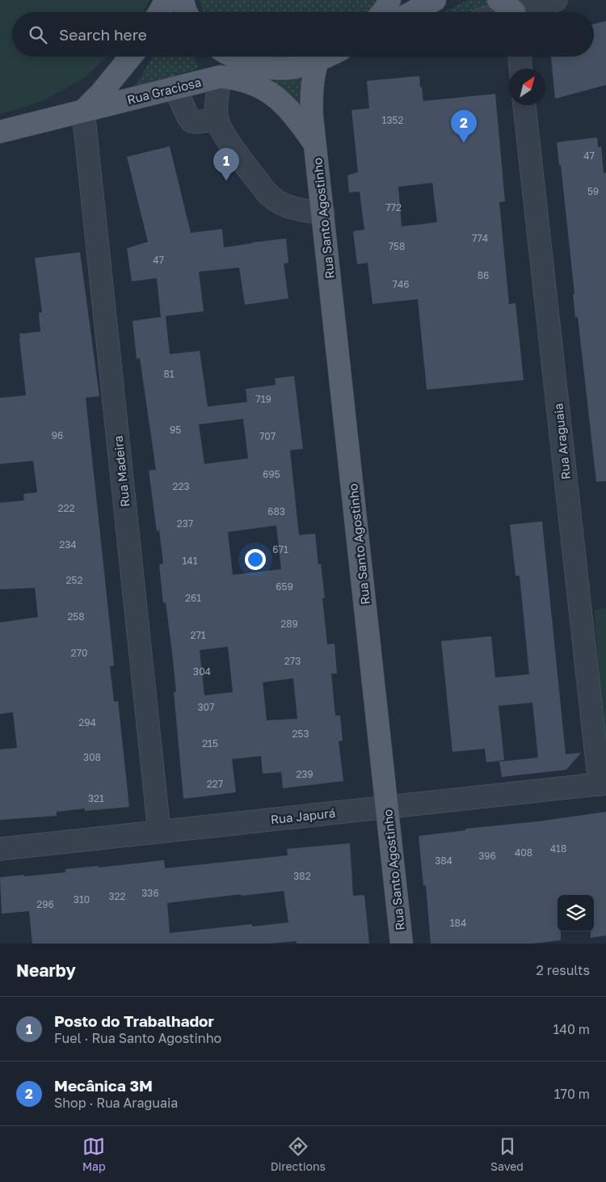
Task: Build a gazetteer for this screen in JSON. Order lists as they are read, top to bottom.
{
  "streets": {
    "main road": ["Rua Graciosa", "Rua Santo Agostinho"],
    "street": ["Rua Araguaia", "Rua Madeira", "Rua Japurá"]
  },
  "crossings": [
    ["Rua Graciosa", "Rua Santo Agostinho"],
    ["Rua Graciosa", "Rua Madeira"],
    ["Rua Santo Agostinho", "Rua Japurá"],
    ["Rua Araguaia", "Rua Japurá"],
    ["Rua Madeira", "Rua Japurá"]
  ],
  "house_numbers": [
    "1352",
    "47",
    "59",
    "772",
    "774",
    "758",
    "47",
    "86",
    "746",
    "81",
    "719",
    "95",
    "96",
    "707",
    "695",
    "223",
    "222",
    "683",
    "237",
    "234",
    "671",
    "141",
    "252",
    "659",
    "261",
    "258",
    "289",
    "271",
    "270",
    "273",
    "304",
    "307",
    "294",
    "253",
    "215",
    "308",
    "239",
    "227",
    "321",
    "418",
    "408",
    "396",
    "384",
    "382",
    "336",
    "322",
    "310",
    "296",
    "184"
  ],
  "north": "top right",
  "page": {
    "search": "Search here",
    "pins": ["2", "1"],
    "heading": ["Nearby", "2 results"],
    "list": [
      {
        "mark": "1",
        "name": "Posto do Trabalhador",
        "note": "Fuel · Rua Santo Agostinho",
        "value": "140 m"
      },
      {
        "mark": "2",
        "name": "Mecânica 3M",
        "note": "Shop · Rua Araguaia",
        "value": "170 m"
      }
    ],
    "nav": ["Map", "Directions", "Saved"]
  }
}
